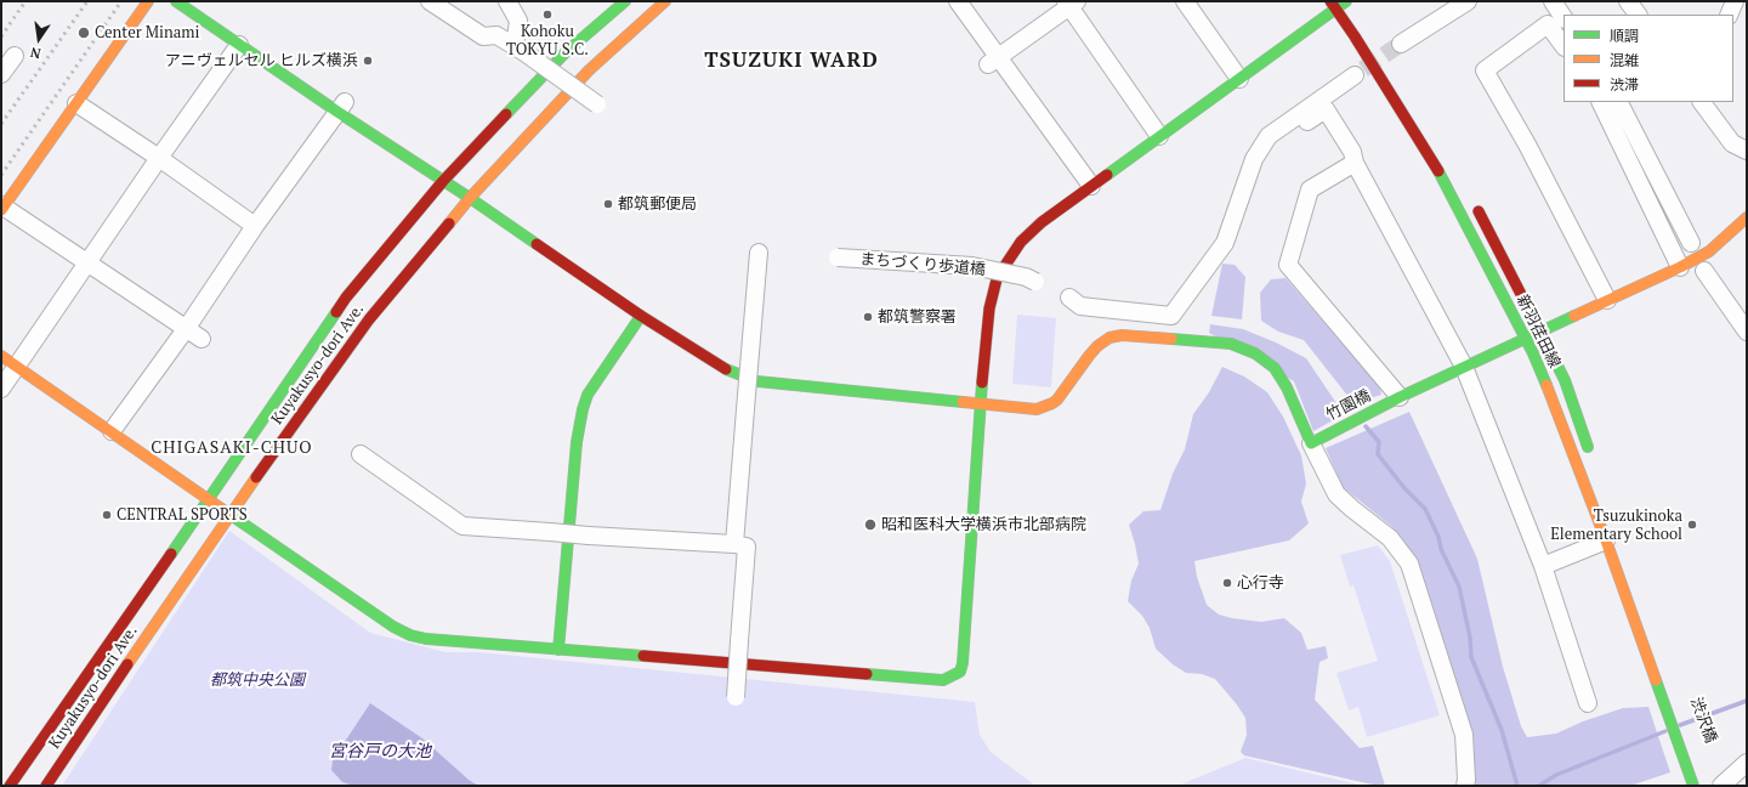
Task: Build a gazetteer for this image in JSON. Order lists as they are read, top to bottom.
{
  "streets": {
    "street": [
      "まちづくり歩道橋",
      "新羽荏田線",
      "Kuyakusyo-dori Ave.",
      "竹園橋",
      "渋沢橋"
    ]
  },
  "crossings": [
    ["新羽荏田線", "竹園橋"],
    ["新羽荏田線", "渋沢橋"]
  ],
  "districts": ["TSUZUKI WARD", "CHIGASAKI-CHUO"],
  "water": ["宮谷戸の大池"],
  "parks": ["都筑中央公園"],
  "places": [
    "Kohoku TOKYU S.C.",
    "Center Minami",
    "アニヴェルセル ヒルズ横浜",
    "都筑郵便局",
    "都筑警察署",
    "CENTRAL SPORTS",
    "昭和医科大学横浜市北部病院",
    "Tsuzukinoka Elementary School",
    "心行寺"
  ],
  "legend": ["順調", "混雑", "渋滞"],
  "north": "bottom"
}
